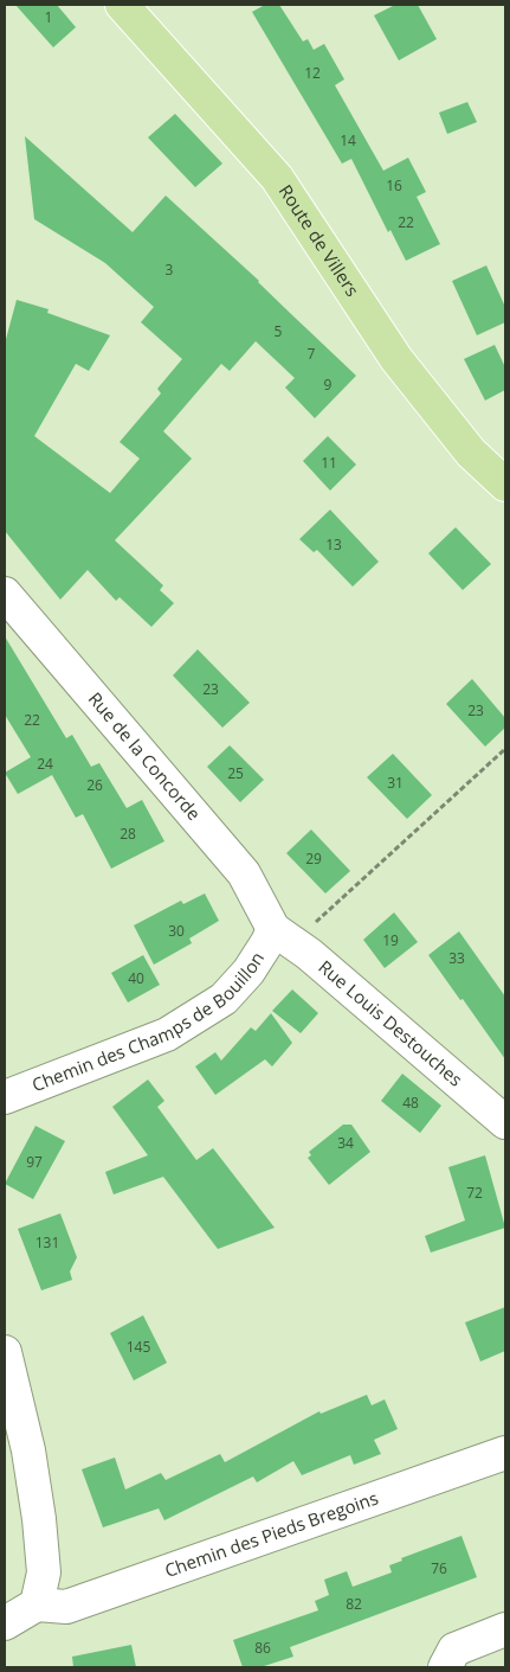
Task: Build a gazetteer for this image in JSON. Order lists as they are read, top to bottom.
{
  "streets": {
    "main road": ["Route de Villers"],
    "street": [
      "Rue de la Concorde",
      "Chemin des Champs de Bouillon",
      "Rue Louis Destouches",
      "Chemin des Pieds Bregoins"
    ]
  },
  "crossings": [
    ["Rue de la Concorde", "Chemin des Champs de Bouillon"],
    ["Rue de la Concorde", "Rue Louis Destouches"],
    ["Chemin des Champs de Bouillon", "Rue Louis Destouches"]
  ],
  "house_numbers": [
    "1",
    "12",
    "14",
    "16",
    "22",
    "3",
    "5",
    "7",
    "9",
    "11",
    "13",
    "23",
    "23",
    "22",
    "24",
    "25",
    "31",
    "26",
    "28",
    "29",
    "30",
    "19",
    "33",
    "40",
    "48",
    "34",
    "97",
    "72",
    "131",
    "145",
    "76",
    "82",
    "86"
  ]
}
